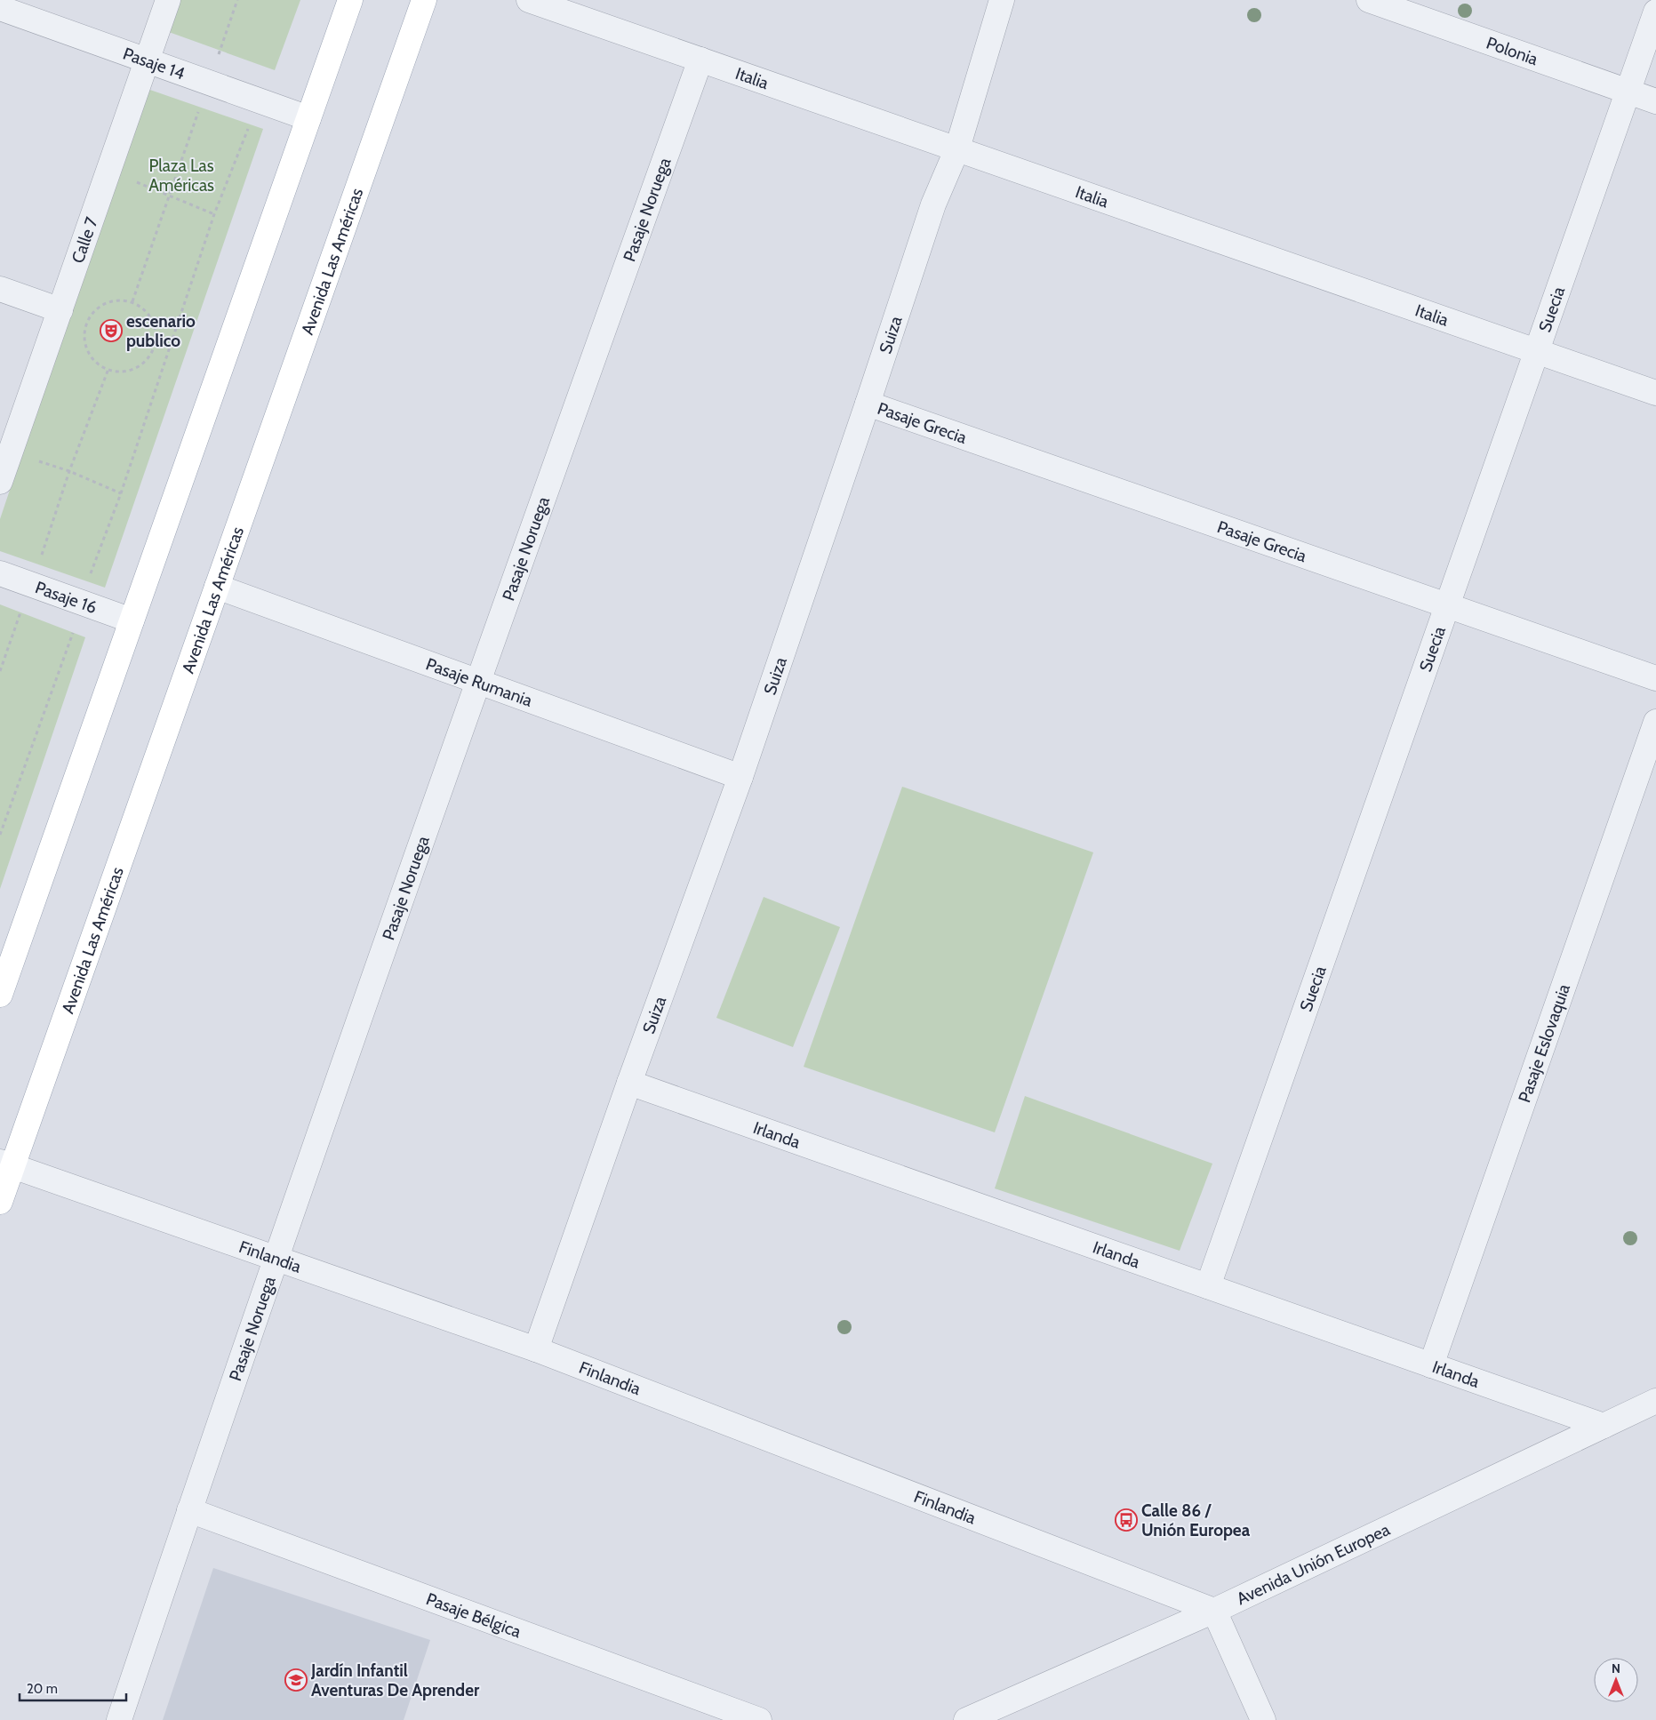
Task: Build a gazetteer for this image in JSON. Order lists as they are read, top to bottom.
{
  "streets": {
    "main road": ["Avenida Las Américas"],
    "street": [
      "Polonia",
      "Pasaje 14",
      "Italia",
      "Pasaje Noruega",
      "Calle 7",
      "Suecia",
      "Suiza",
      "Pasaje Grecia",
      "Pasaje 16",
      "Pasaje Rumania",
      "Pasaje Eslovaquia",
      "Irlanda",
      "Finlandia",
      "Avenida Unión Europea",
      "Pasaje Bélgica"
    ]
  },
  "crossings": [
    ["Polonia", "Suecia"],
    ["Pasaje 14", "Calle 7"],
    ["Italia", "Pasaje Noruega"],
    ["Italia", "Suecia"],
    ["Italia", "Suiza"],
    ["Pasaje Noruega", "Pasaje Rumania"],
    ["Pasaje Noruega", "Finlandia"],
    ["Pasaje Noruega", "Pasaje Bélgica"],
    ["Avenida Las Américas", "Pasaje Rumania"],
    ["Avenida Las Américas", "Finlandia"],
    ["Suecia", "Pasaje Grecia"],
    ["Suecia", "Irlanda"],
    ["Suiza", "Pasaje Grecia"],
    ["Suiza", "Pasaje Rumania"],
    ["Suiza", "Irlanda"],
    ["Suiza", "Finlandia"],
    ["Pasaje Eslovaquia", "Irlanda"],
    ["Irlanda", "Avenida Unión Europea"],
    ["Finlandia", "Avenida Unión Europea"]
  ],
  "parks": ["Plaza Las Américas"],
  "places": {
    "theatre": ["escenario publico"],
    "bus stop": ["Calle 86 / Unión Europea"],
    "school or university": ["Jardín Infantil Aventuras De Aprender"]
  },
  "scale_bar": "20 m",
  "north": "top"
}
